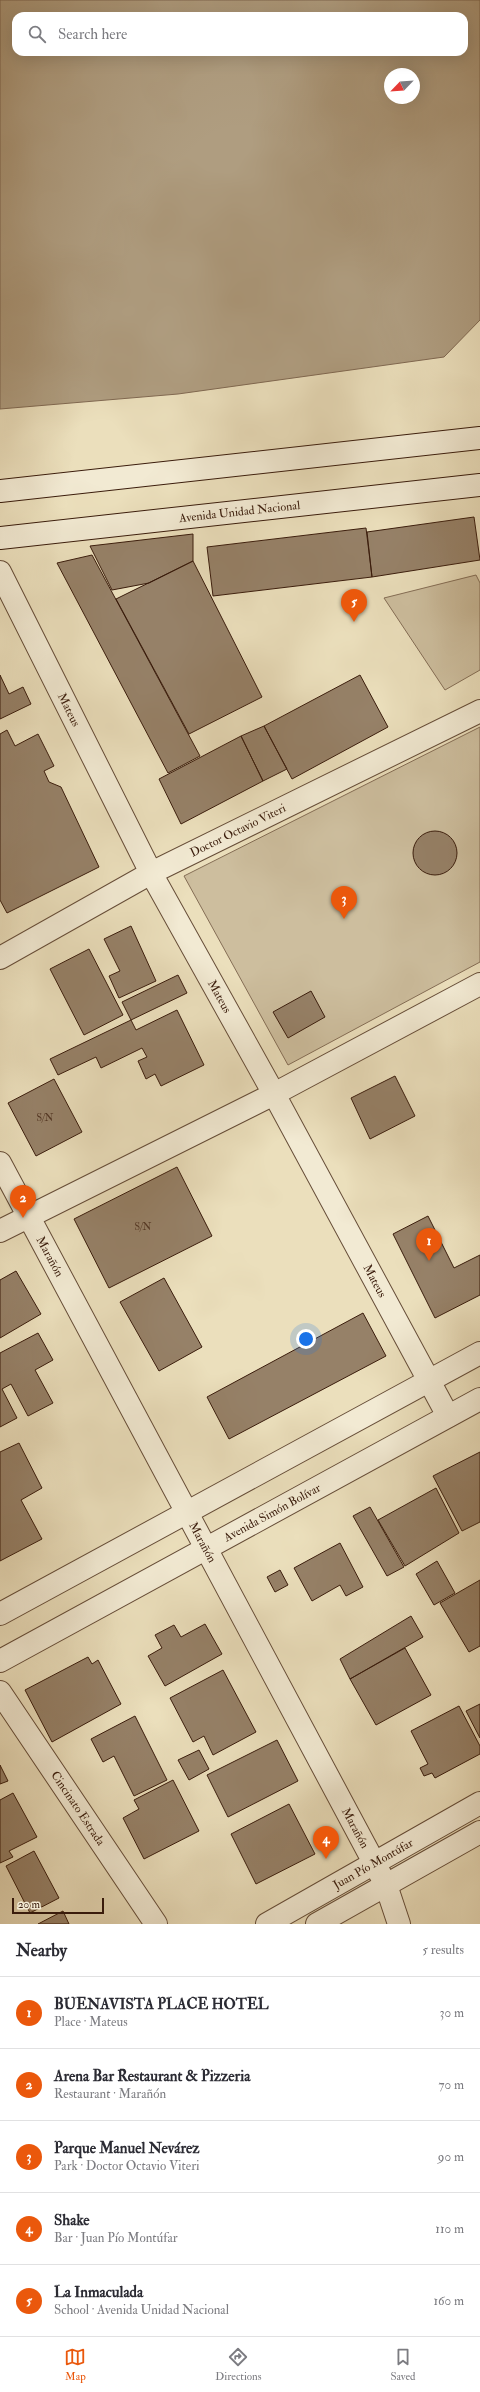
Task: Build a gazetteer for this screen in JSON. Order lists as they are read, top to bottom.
{
  "streets": {
    "street": [
      "Avenida Unidad Nacional",
      "Mateus",
      "Doctor Octavio Viteri",
      "Marañón",
      "Avenida Simón Bolívar",
      "Cincinato Estrada",
      "Juan Pío Montúfar"
    ]
  },
  "crossings": [
    ["Mateus", "Doctor Octavio Viteri"],
    ["Mateus", "Avenida Simón Bolívar"],
    ["Marañón", "Avenida Simón Bolívar"],
    ["Marañón", "Juan Pío Montúfar"]
  ],
  "house_numbers": ["S/N", "S/N"],
  "scale_bar": "20 m",
  "north": "bottom left",
  "page": {
    "search": "Search here",
    "pins": [
      "5",
      "3",
      "2",
      "1",
      "4"
    ],
    "scale": "20 m",
    "heading": ["Nearby", "5 results"],
    "list": [
      {
        "mark": "1",
        "name": "BUENAVISTA PLACE HOTEL",
        "note": "Place · Mateus",
        "value": "30 m"
      },
      {
        "mark": "2",
        "name": "Arena Bar Restaurant & Pizzeria",
        "note": "Restaurant · Marañón",
        "value": "70 m"
      },
      {
        "mark": "3",
        "name": "Parque Manuel Nevárez",
        "note": "Park · Doctor Octavio Viteri",
        "value": "90 m"
      },
      {
        "mark": "4",
        "name": "Shake",
        "note": "Bar · Juan Pío Montúfar",
        "value": "110 m"
      },
      {
        "mark": "5",
        "name": "La Inmaculada",
        "note": "School · Avenida Unidad Nacional",
        "value": "160 m"
      }
    ],
    "nav": ["Map", "Directions", "Saved"]
  }
}
